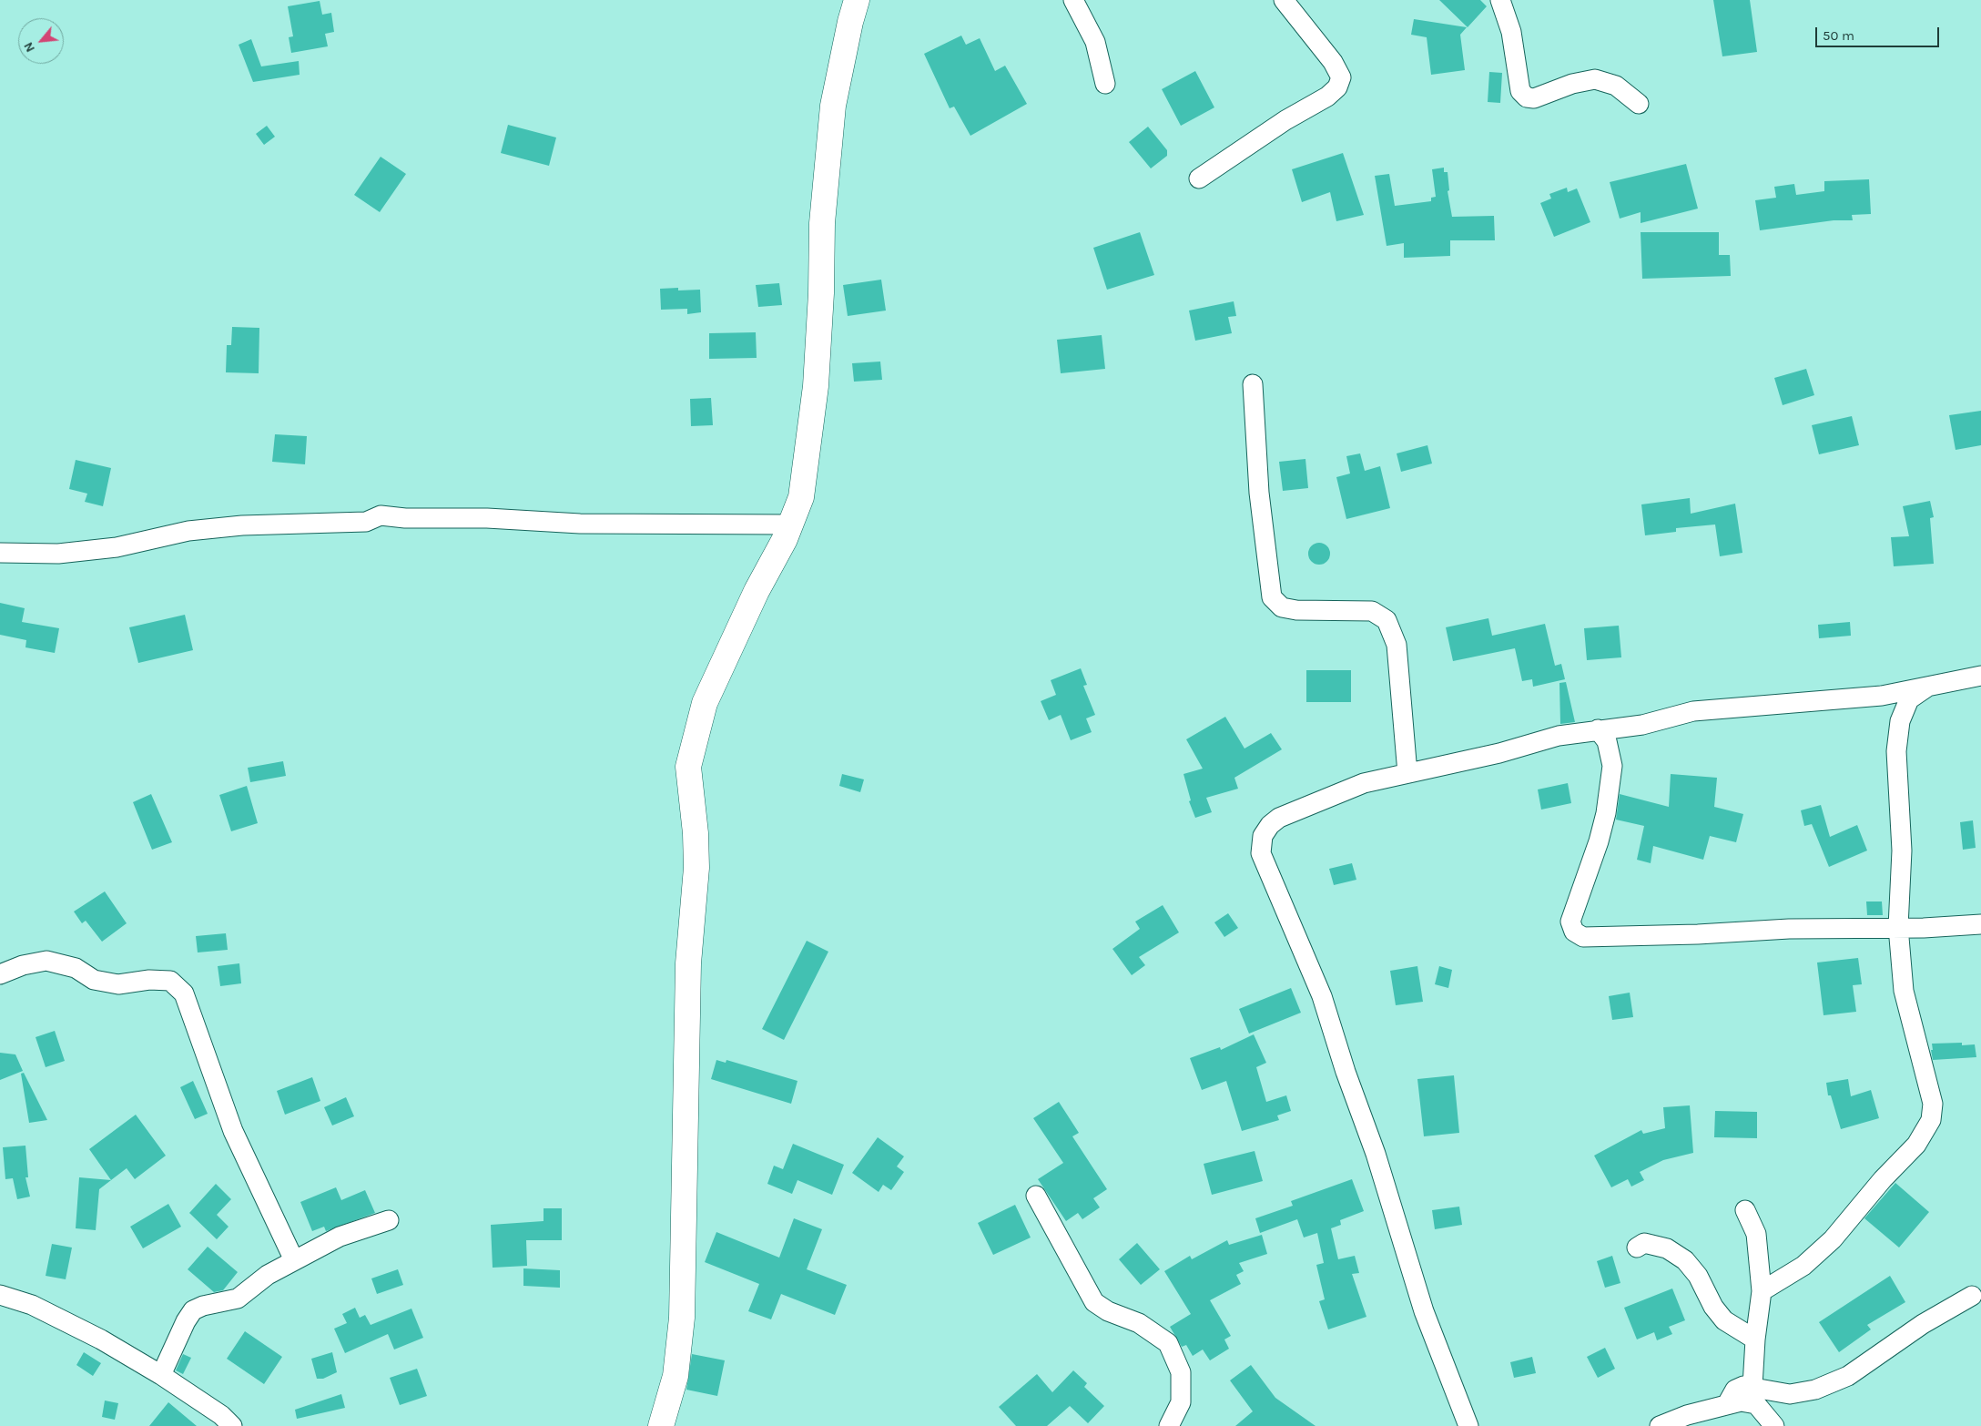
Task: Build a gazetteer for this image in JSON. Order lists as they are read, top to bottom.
{
  "scale_bar": "50 m",
  "north": "bottom left"
}
